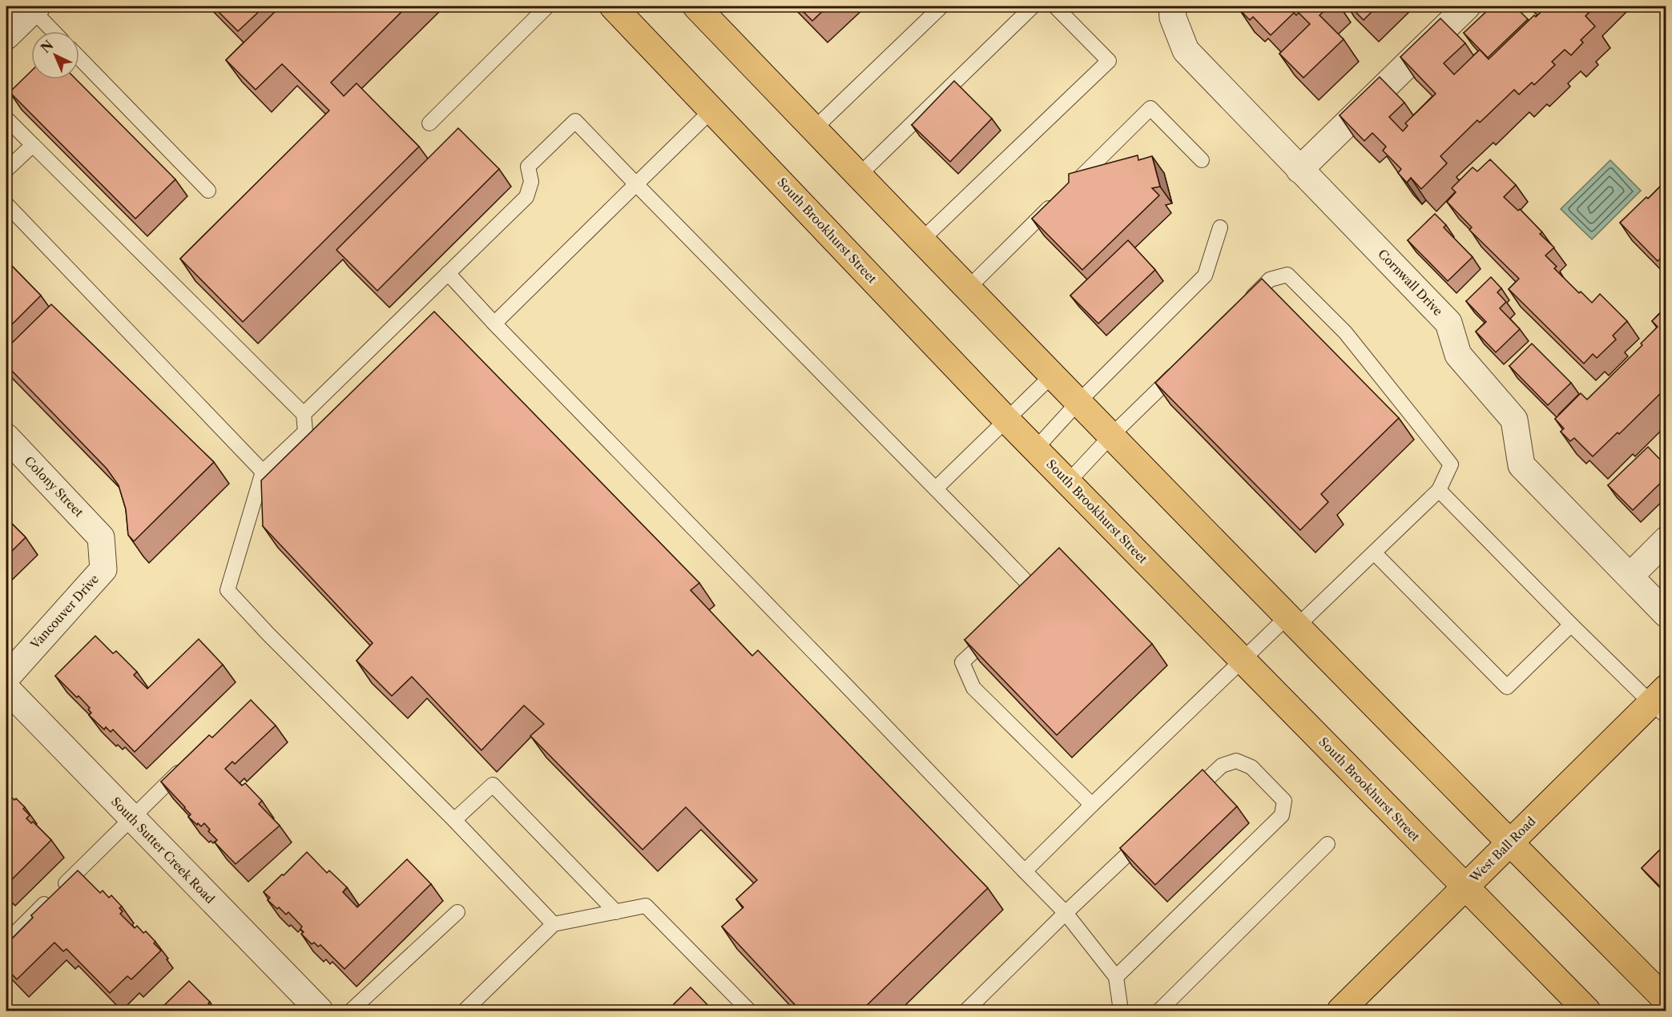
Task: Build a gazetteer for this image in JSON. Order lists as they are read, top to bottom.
{
  "streets": {
    "main road": ["South Brookhurst Street", "West Ball Road"],
    "street": [
      "Cornwall Drive",
      "Colony Street",
      "Vancouver Drive",
      "South Sutter Creek Road"
    ]
  },
  "crossings": [
    ["South Brookhurst Street", "West Ball Road"],
    ["Colony Street", "Vancouver Drive"]
  ],
  "north": "top left"
}
